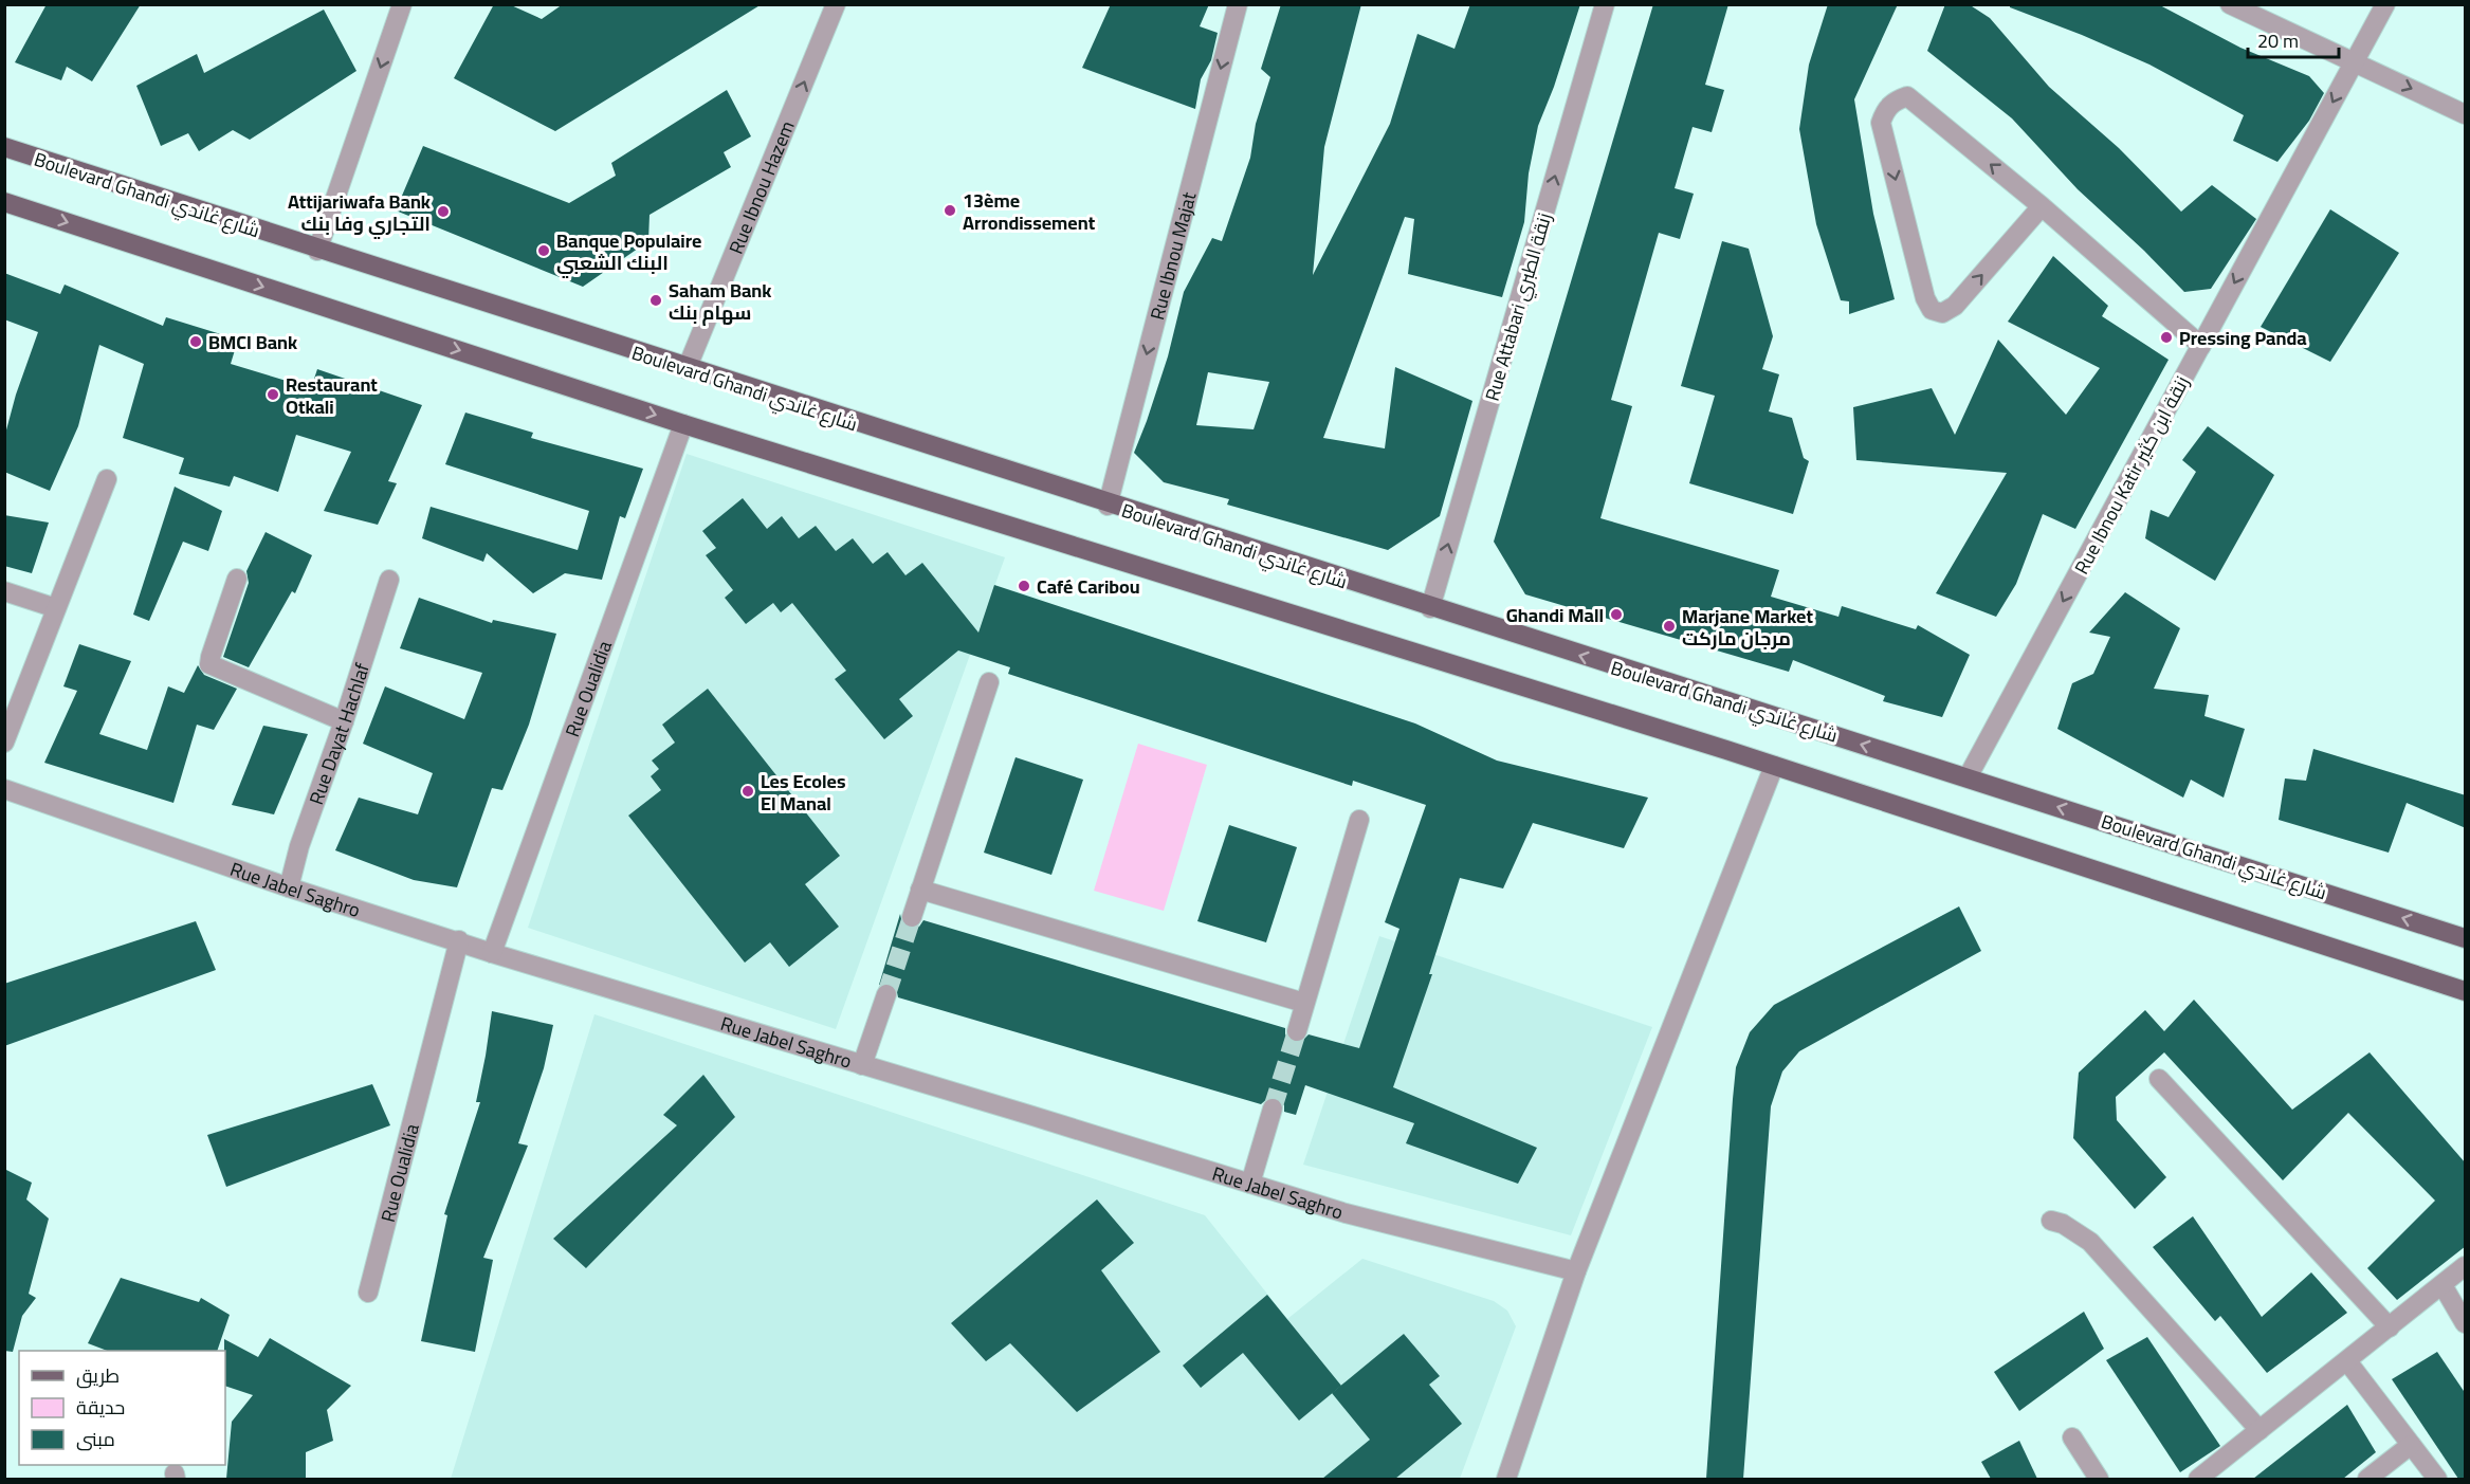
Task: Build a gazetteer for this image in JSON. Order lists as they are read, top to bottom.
{
  "streets": {
    "main road": ["Boulevard Ghandi شارع غاندي"],
    "street": [
      "Rue Ibnou Hazem",
      "Rue Ibnou Majat",
      "Rue Attabari زنقة الطبري",
      "Rue Ibnou Katir زنقة ابن كثير",
      "Rue Oualidia",
      "Rue Dayat Hachlaf",
      "Rue Jabel Saghro"
    ]
  },
  "crossings": [
    ["Rue Ibnou Hazem", "Boulevard Ghandi شارع غاندي"],
    ["Boulevard Ghandi شارع غاندي", "Rue Ibnou Majat"],
    ["Boulevard Ghandi شارع غاندي", "Rue Attabari زنقة الطبري"],
    ["Boulevard Ghandi شارع غاندي", "Rue Ibnou Katir زنقة ابن كثير"],
    ["Rue Oualidia", "Rue Jabel Saghro"],
    ["Rue Dayat Hachlaf", "Rue Jabel Saghro"]
  ],
  "one_way": [
    "Rue Ibnou Hazem",
    "Rue Ibnou Majat",
    "Rue Attabari زنقة الطبري",
    "Rue Ibnou Katir زنقة ابن كثير"
  ],
  "places": [
    "13ème Arrondissement",
    "Attijariwafa Bank التجاري وفا بنك",
    "Banque Populaire البنك الشعبي",
    "Saham Bank سهام بنك",
    "Pressing Panda",
    "BMCI Bank",
    "Restaurant Otkali",
    "Café Caribou",
    "Ghandi Mall",
    "Marjane Market مرجان ماركت",
    "Les Ecoles El Manal"
  ],
  "legend": ["طريق", "حديقة", "مبنى"],
  "scale_bar": "20 m"
}
